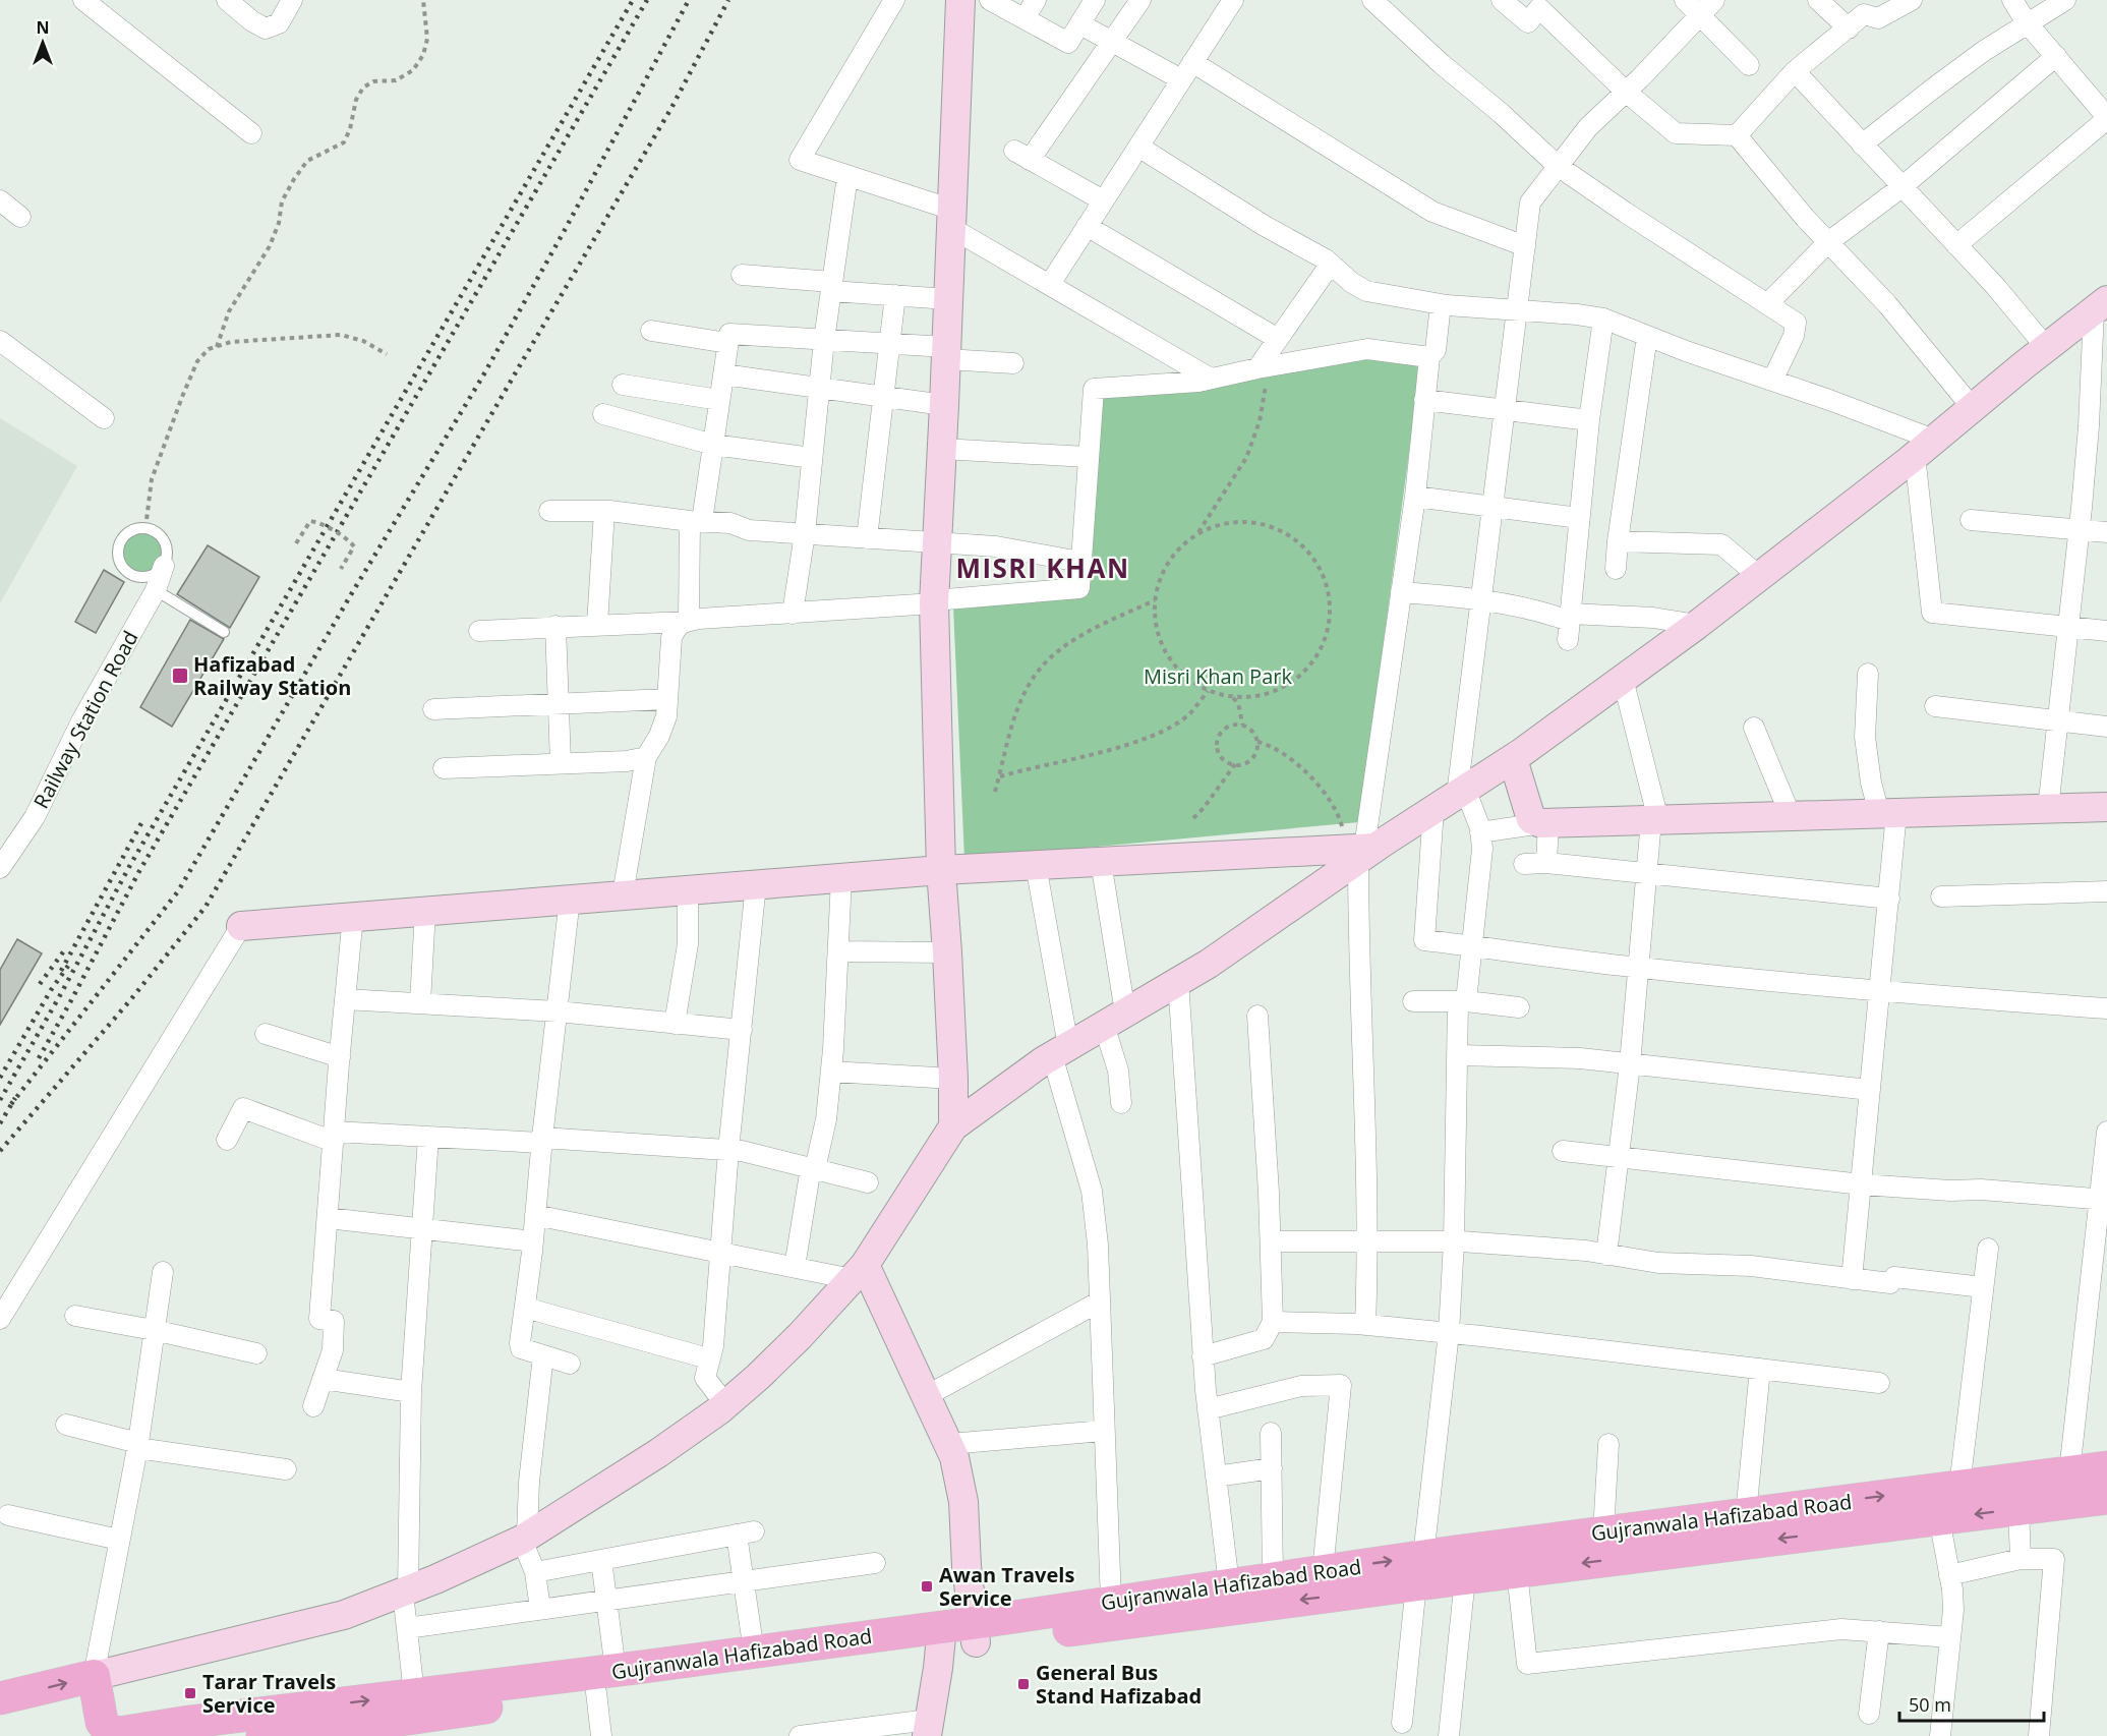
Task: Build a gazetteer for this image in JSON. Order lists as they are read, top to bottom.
{
  "streets": {
    "main road": ["Gujranwala Hafizabad Road"],
    "street": ["Railway Station Road"]
  },
  "districts": ["MISRI KHAN"],
  "parks": ["Misri Khan Park"],
  "places": {
    "transit": [
      "Hafizabad Railway Station",
      "Awan Travels Service",
      "General Bus Stand Hafizabad",
      "Tarar Travels Service"
    ]
  },
  "scale_bar": "50 m",
  "north": "top"
}
